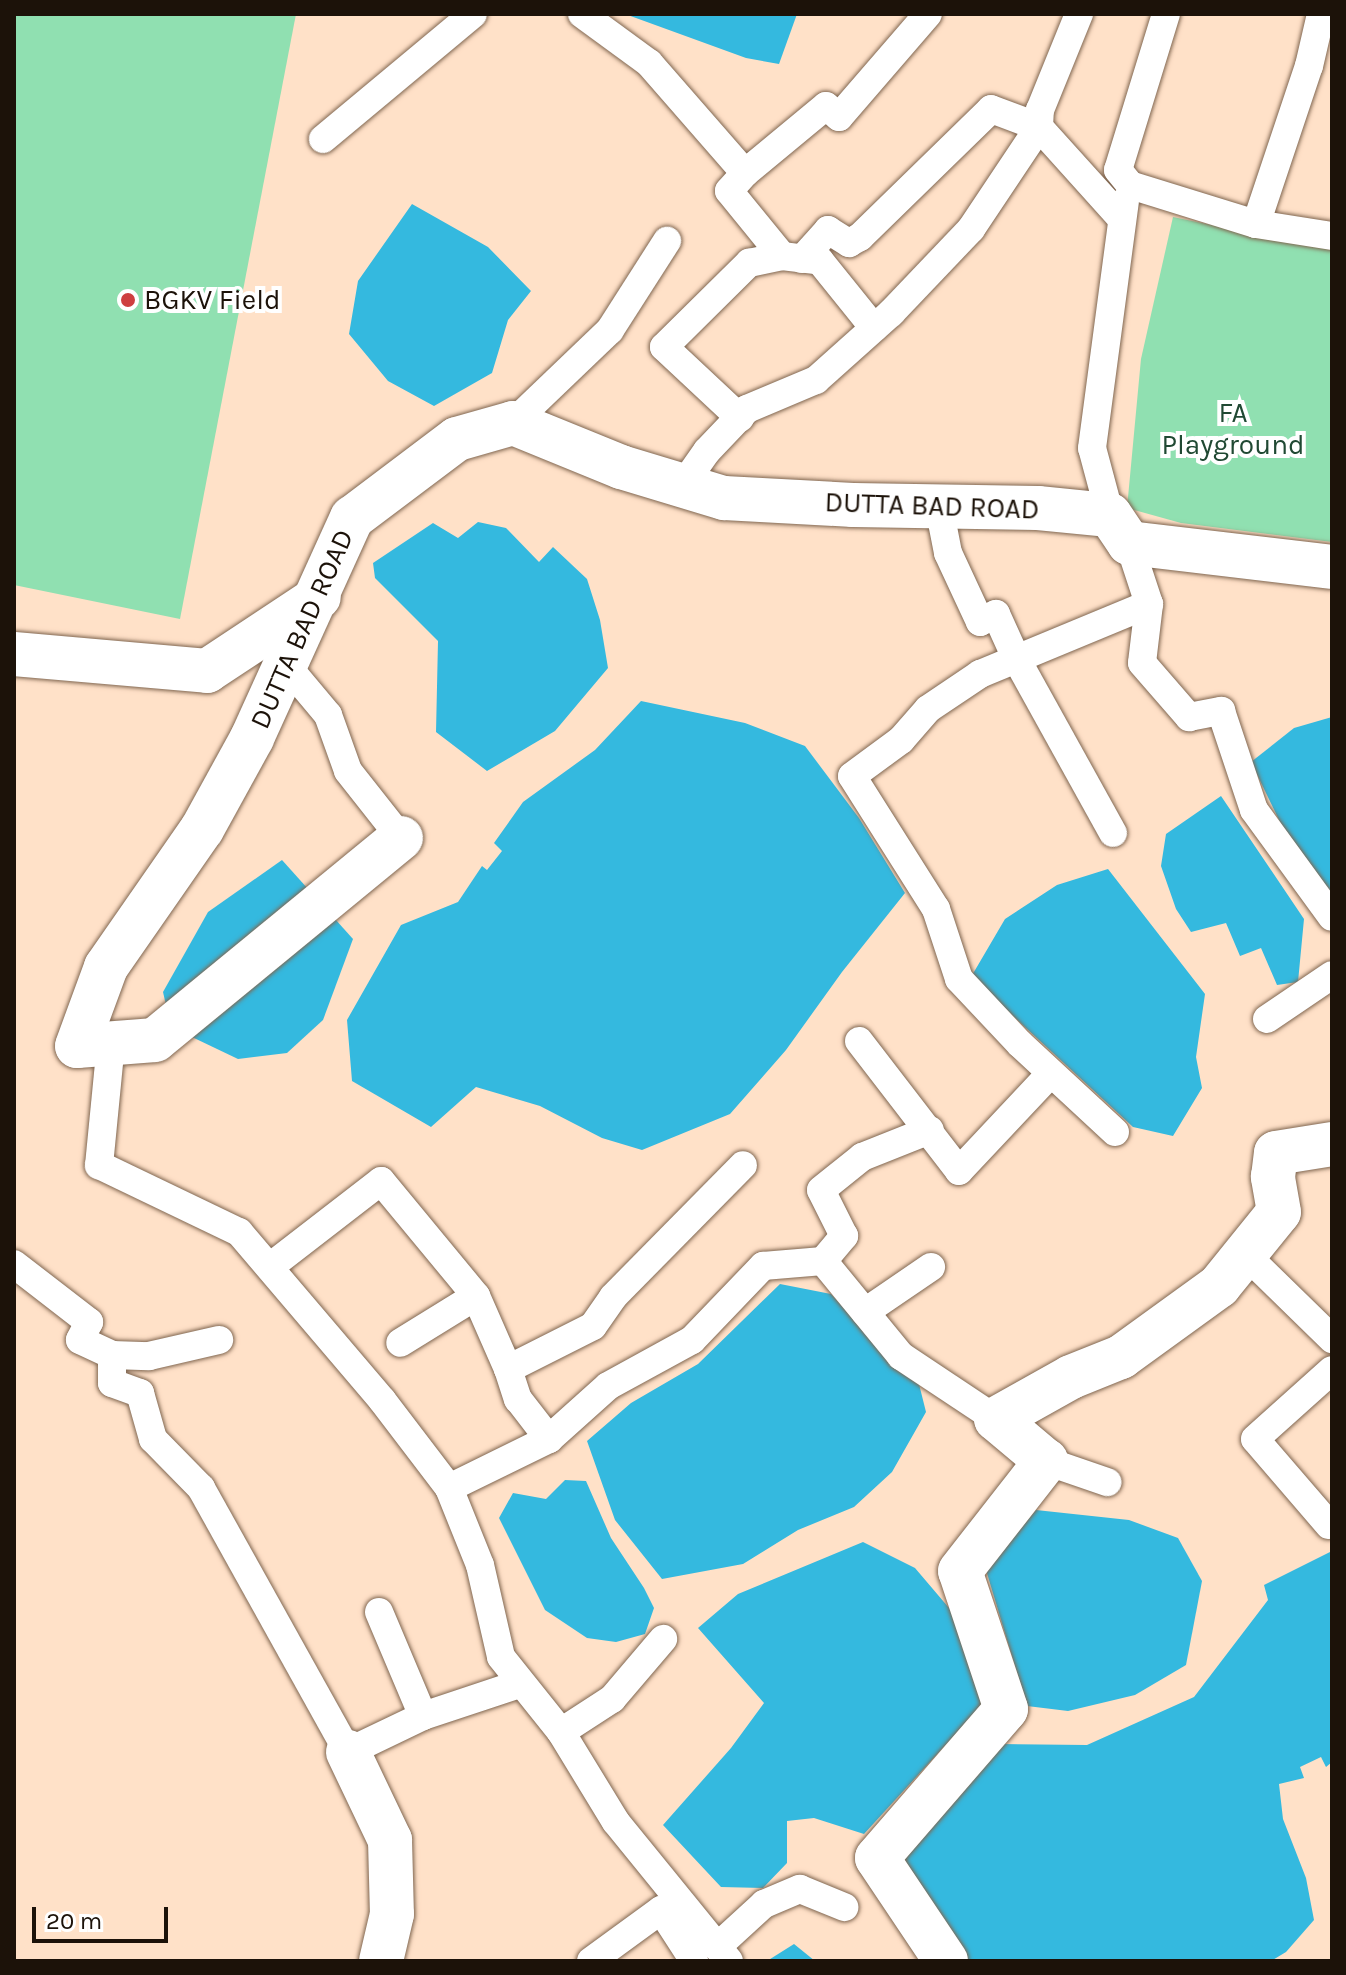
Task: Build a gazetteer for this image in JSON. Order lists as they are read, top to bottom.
{
  "streets": {
    "street": ["DUTTA BAD ROAD"]
  },
  "parks": ["FA Playground"],
  "places": ["BGKV Field"],
  "scale_bar": "20 m"
}
